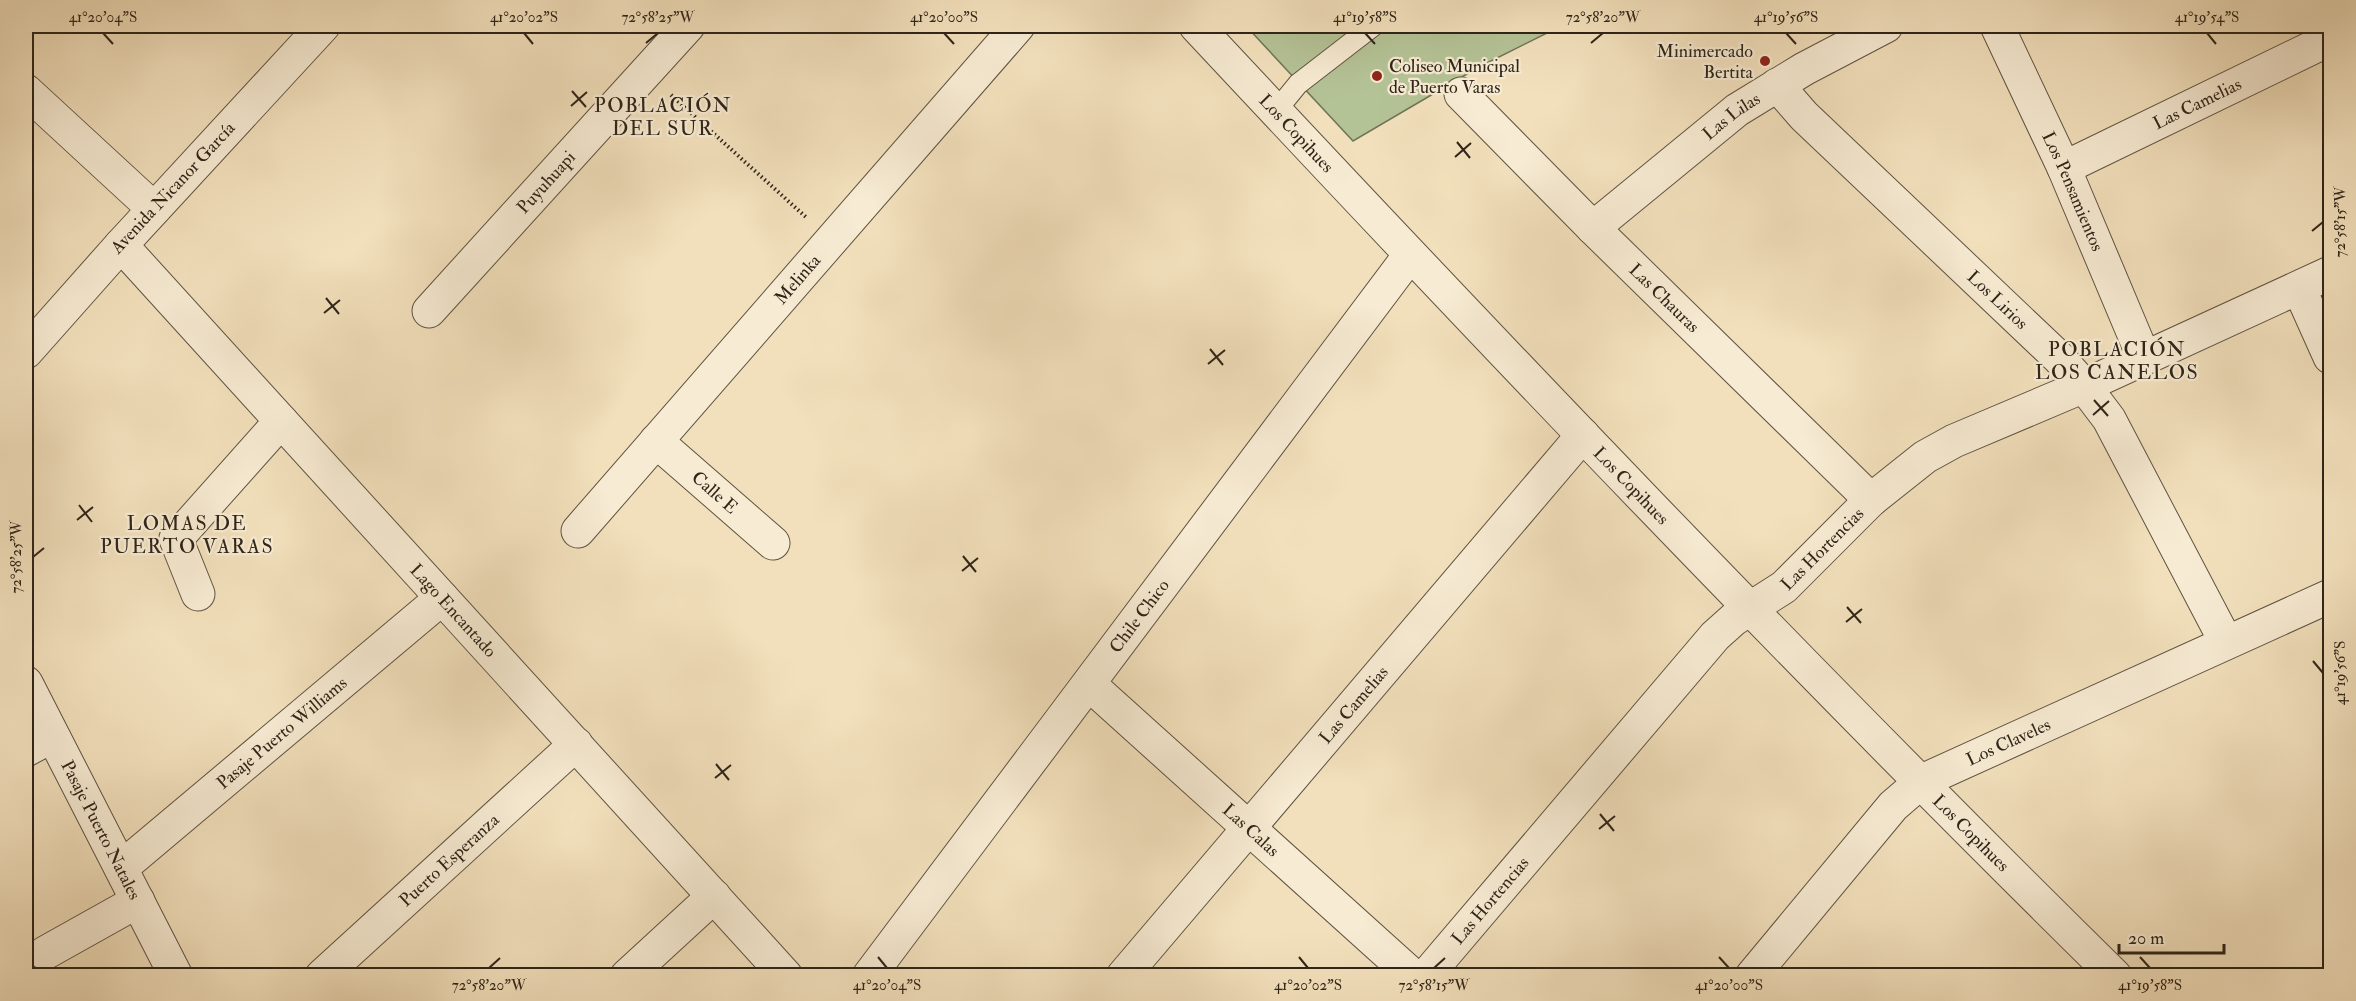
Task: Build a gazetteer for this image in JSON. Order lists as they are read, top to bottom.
{
  "streets": {
    "street": [
      "Las Camelias",
      "Las Lilas",
      "Los Copihues",
      "Puyuhuapi",
      "Avenida Nicanor García",
      "Los Pensamientos",
      "Melinka",
      "Las Chauras",
      "Los Lirios",
      "Calle E",
      "Las Hortencias",
      "Lago Encantado",
      "Chile Chico",
      "Pasaje Puerto Williams",
      "Los Claveles",
      "Pasaje Puerto Natales",
      "Las Calas",
      "Puerto Esperanza"
    ]
  },
  "crossings": [
    ["Las Camelias", "Los Copihues"],
    ["Las Camelias", "Los Pensamientos"],
    ["Las Camelias", "Las Calas"],
    ["Las Lilas", "Las Chauras"],
    ["Las Lilas", "Los Lirios"],
    ["Los Copihues", "Las Hortencias"],
    ["Los Copihues", "Chile Chico"],
    ["Los Copihues", "Los Claveles"],
    ["Avenida Nicanor García", "Lago Encantado"],
    ["Los Pensamientos", "Las Hortencias"],
    ["Melinka", "Calle E"],
    ["Las Chauras", "Las Hortencias"],
    ["Los Lirios", "Las Hortencias"],
    ["Los Lirios", "Los Claveles"],
    ["Lago Encantado", "Pasaje Puerto Williams"],
    ["Lago Encantado", "Puerto Esperanza"],
    ["Chile Chico", "Las Calas"],
    ["Pasaje Puerto Williams", "Pasaje Puerto Natales"]
  ],
  "districts": ["POBLACIÓN DEL SUR", "POBLACIÓN LOS CANELOS", "LOMAS DE PUERTO VARAS"],
  "places": ["Minimercado Bertita", "Coliseo Municipal de Puerto Varas"],
  "scale_bar": "20 m",
  "coordinates": [
    "41°20'04\"S",
    "41°20'02\"S",
    "72°58'25\"W",
    "41°20'00\"S",
    "41°19'58\"S",
    "72°58'20\"W",
    "41°19'56\"S",
    "41°19'54\"S",
    "72°58'15\"W"
  ]
}
